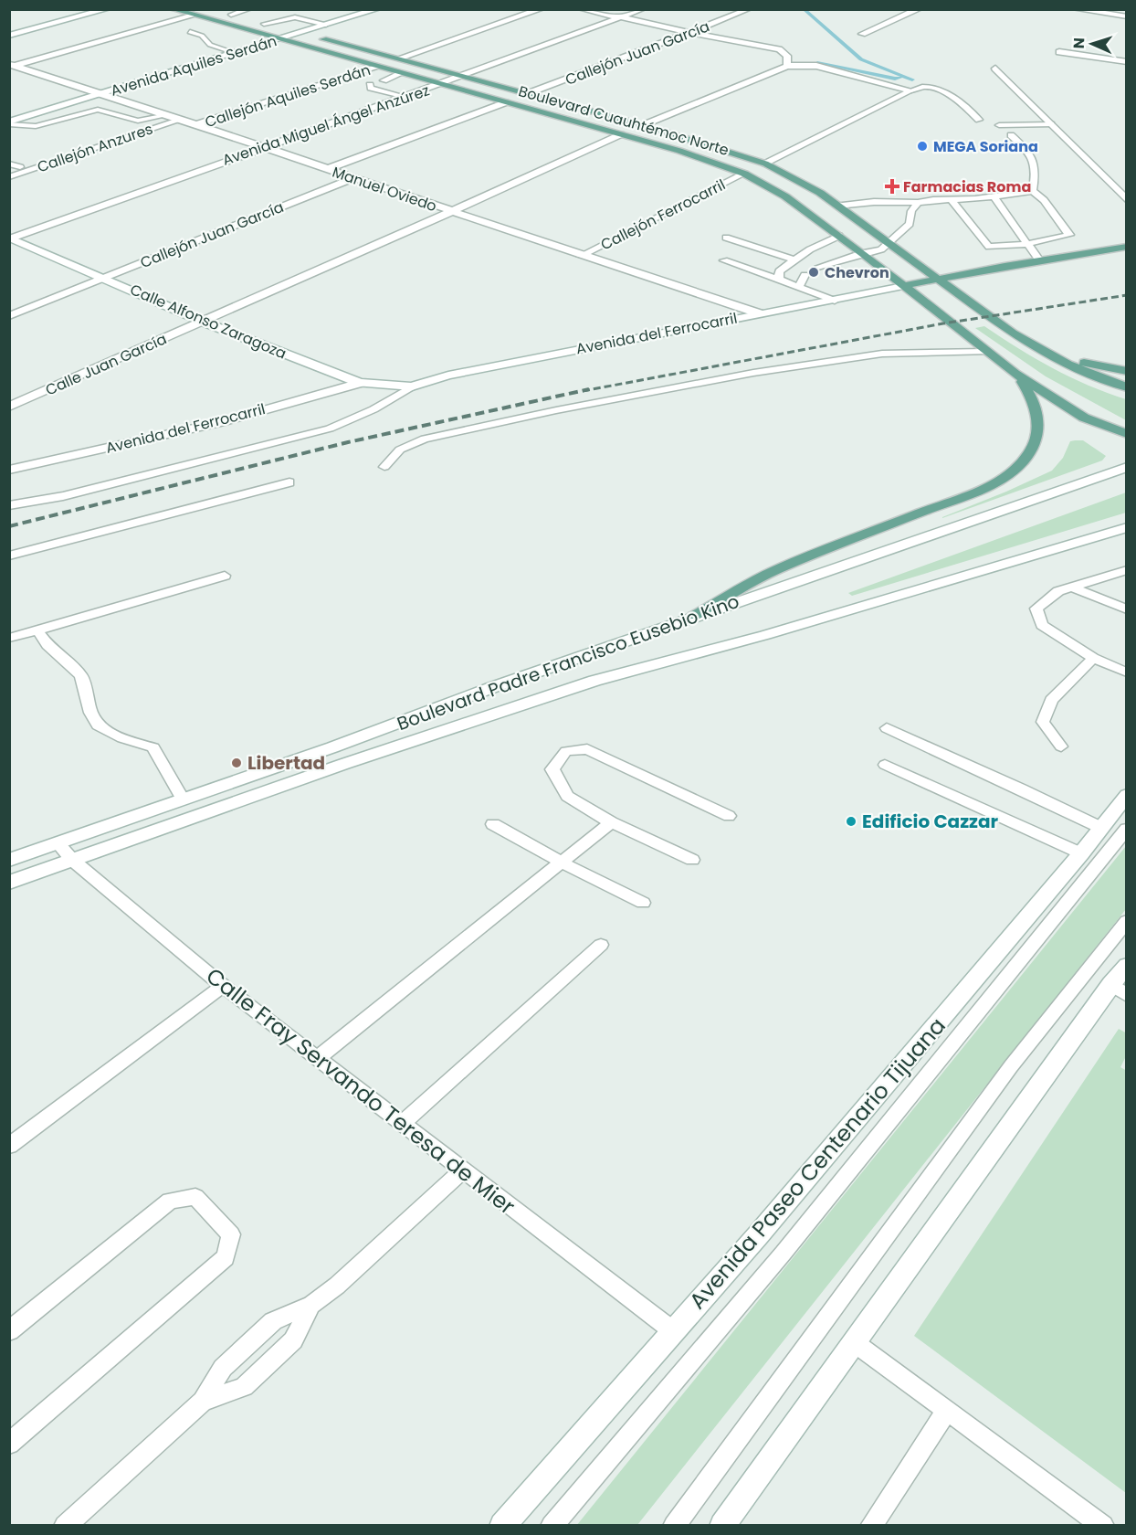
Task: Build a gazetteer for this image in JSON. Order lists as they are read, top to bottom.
{
  "streets": {
    "main road": ["Boulevard Cuauhtémoc Norte"],
    "street": [
      "Callejón Juan García",
      "Avenida Aquiles Serdán",
      "Callejón Aquiles Serdán",
      "Avenida Miguel Ángel Anzúrez",
      "Manuel Oviedo",
      "Calle Alfonso Zaragoza",
      "Avenida del Ferrocarril",
      "Calle Juan García",
      "Boulevard Padre Francisco Eusebio Kino",
      "Avenida Paseo Centenario Tijuana"
    ],
    "lane": ["Callejón Anzures", "Callejón Ferrocarril", "Calle Fray Servando Teresa de Mier"]
  },
  "crossings": [
    ["Callejón Juan García", "Boulevard Cuauhtémoc Norte"],
    ["Callejón Juan García", "Manuel Oviedo"],
    ["Callejón Juan García", "Calle Alfonso Zaragoza"],
    ["Avenida Aquiles Serdán", "Boulevard Cuauhtémoc Norte"],
    ["Avenida Aquiles Serdán", "Manuel Oviedo"],
    ["Callejón Aquiles Serdán", "Boulevard Cuauhtémoc Norte"],
    ["Callejón Aquiles Serdán", "Manuel Oviedo"],
    ["Boulevard Cuauhtémoc Norte", "Avenida Miguel Ángel Anzúrez"],
    ["Boulevard Cuauhtémoc Norte", "Callejón Ferrocarril"],
    ["Boulevard Cuauhtémoc Norte", "Avenida del Ferrocarril"],
    ["Boulevard Cuauhtémoc Norte", "Calle Juan García"],
    ["Avenida Miguel Ángel Anzúrez", "Manuel Oviedo"],
    ["Avenida Miguel Ángel Anzúrez", "Calle Alfonso Zaragoza"],
    ["Callejón Anzures", "Manuel Oviedo"],
    ["Manuel Oviedo", "Callejón Ferrocarril"],
    ["Manuel Oviedo", "Avenida del Ferrocarril"],
    ["Manuel Oviedo", "Calle Juan García"],
    ["Calle Alfonso Zaragoza", "Avenida del Ferrocarril"],
    ["Calle Alfonso Zaragoza", "Calle Juan García"],
    ["Boulevard Padre Francisco Eusebio Kino", "Calle Fray Servando Teresa de Mier"],
    ["Calle Fray Servando Teresa de Mier", "Avenida Paseo Centenario Tijuana"]
  ],
  "places": {
    "other": [
      "MEGA Soriana",
      "Chevron",
      "Libertad",
      "Edificio Cazzar"
    ],
    "health": ["Farmacias Roma"]
  },
  "north": "left"
}
